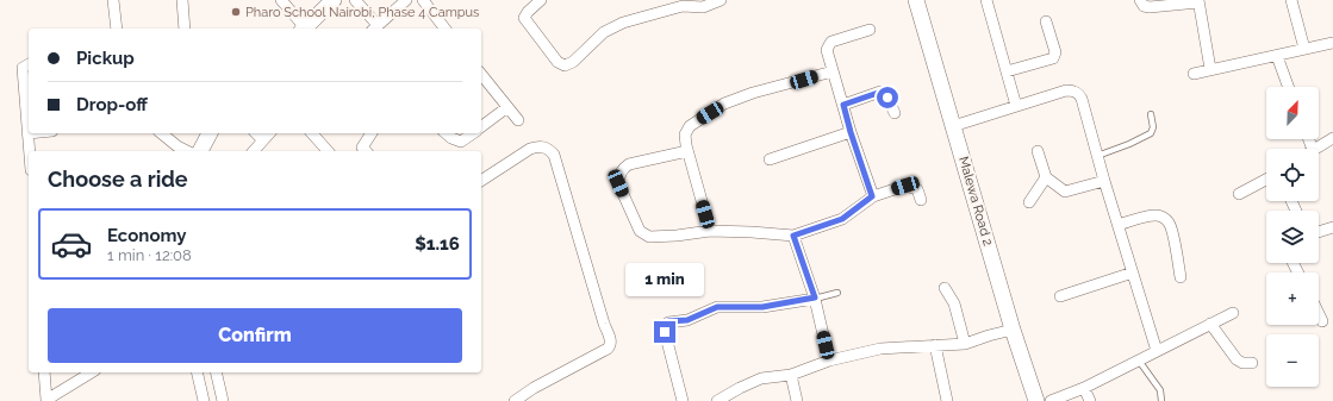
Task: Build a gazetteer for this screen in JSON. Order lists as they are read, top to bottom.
{
  "streets": {
    "main road": ["Malewa Road 2"]
  },
  "places": ["Pharo School Nairobi, Phase 4 Campus"],
  "north": "top right",
  "page": {
    "banner": ["Pickup", "Drop-off"],
    "map_buttons": ["+", "−"],
    "heading": "Choose a ride",
    "list": [
      {
        "name": "Economy",
        "note": "1 min · 12:08",
        "value": "$1.16"
      }
    ],
    "bubble": "1 min",
    "buttons": "Confirm"
  }
}
